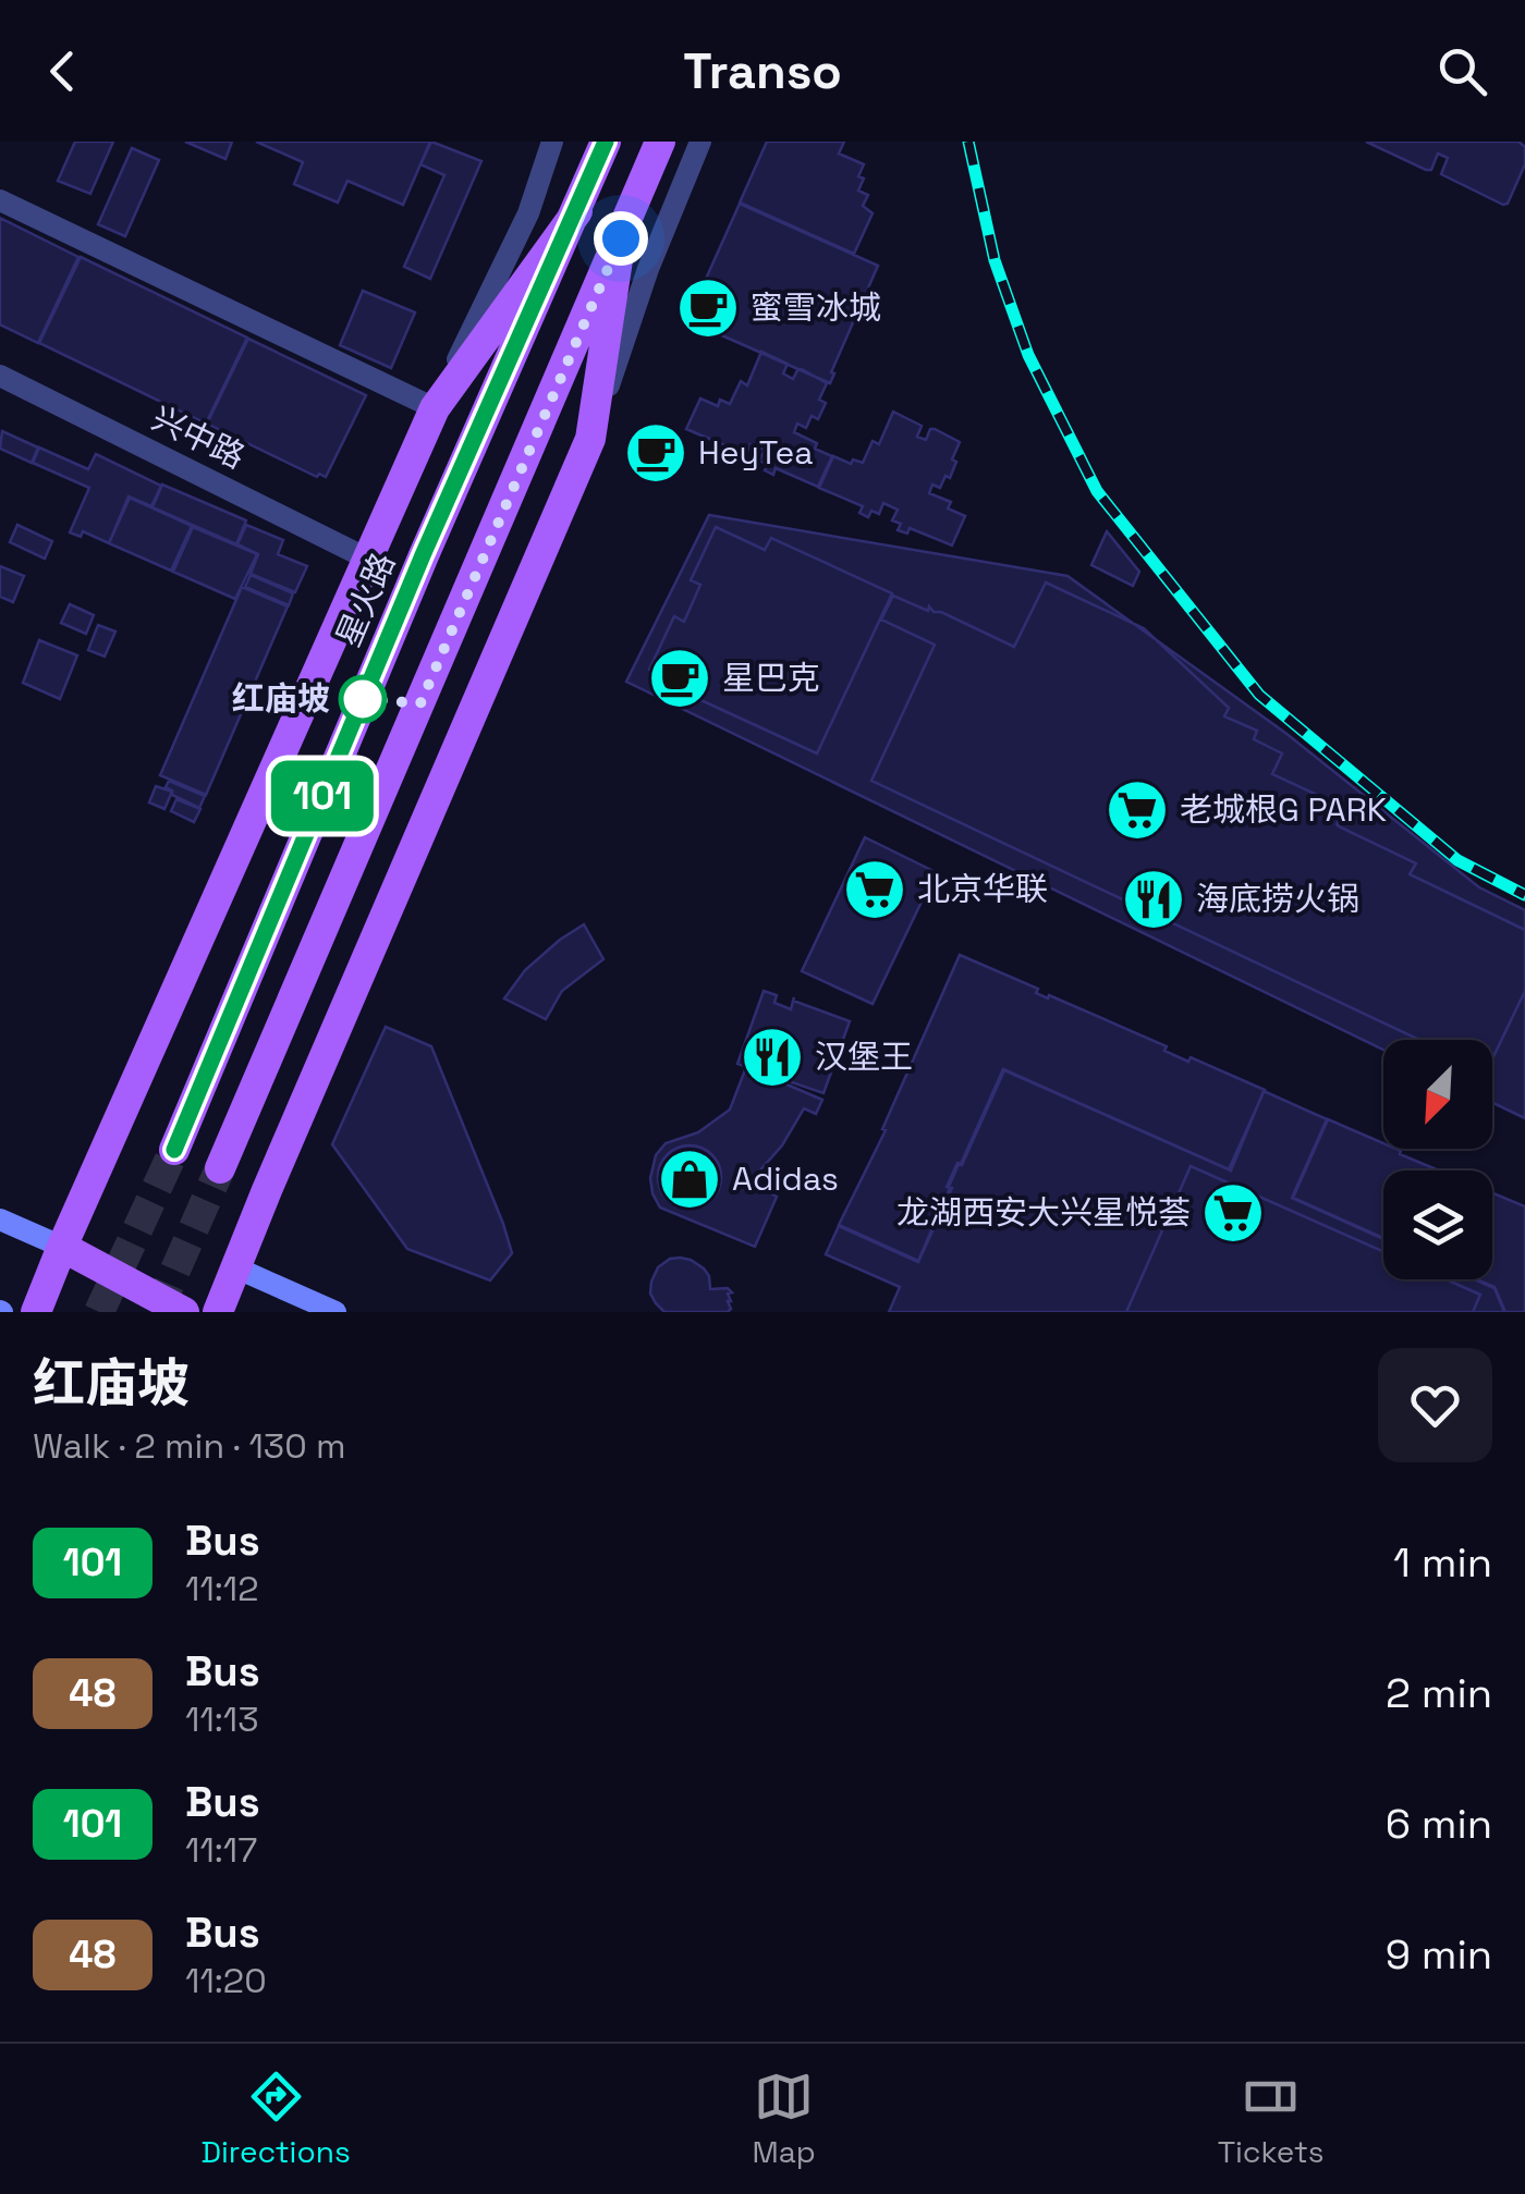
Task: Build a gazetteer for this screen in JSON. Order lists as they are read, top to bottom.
{
  "streets": {
    "main road": ["星火路"],
    "street": ["兴中路"]
  },
  "places": {
    "cafe": ["蜜雪冰城", "HeyTea", "星巴克"],
    "other": ["红庙坡"],
    "supermarket": ["老城根G PARK", "北京华联", "龙湖西安大兴星悦荟"],
    "restaurant": ["海底捞火锅", "汉堡王"],
    "shop": ["Adidas"]
  },
  "lines": ["bus line 101"],
  "north": "bottom left",
  "page": {
    "header": "Transo",
    "on_map": "101",
    "heading": ["红庙坡", "Walk · 2 min · 130 m"],
    "list": [
      {
        "mark": "101",
        "name": "Bus",
        "note": "11:12",
        "value": "1 min"
      },
      {
        "mark": "48",
        "name": "Bus",
        "note": "11:13",
        "value": "2 min"
      },
      {
        "mark": "101",
        "name": "Bus",
        "note": "11:17",
        "value": "6 min"
      },
      {
        "mark": "48",
        "name": "Bus",
        "note": "11:20",
        "value": "9 min"
      }
    ],
    "tabs": ["Directions", "Map", "Tickets"]
  }
}
